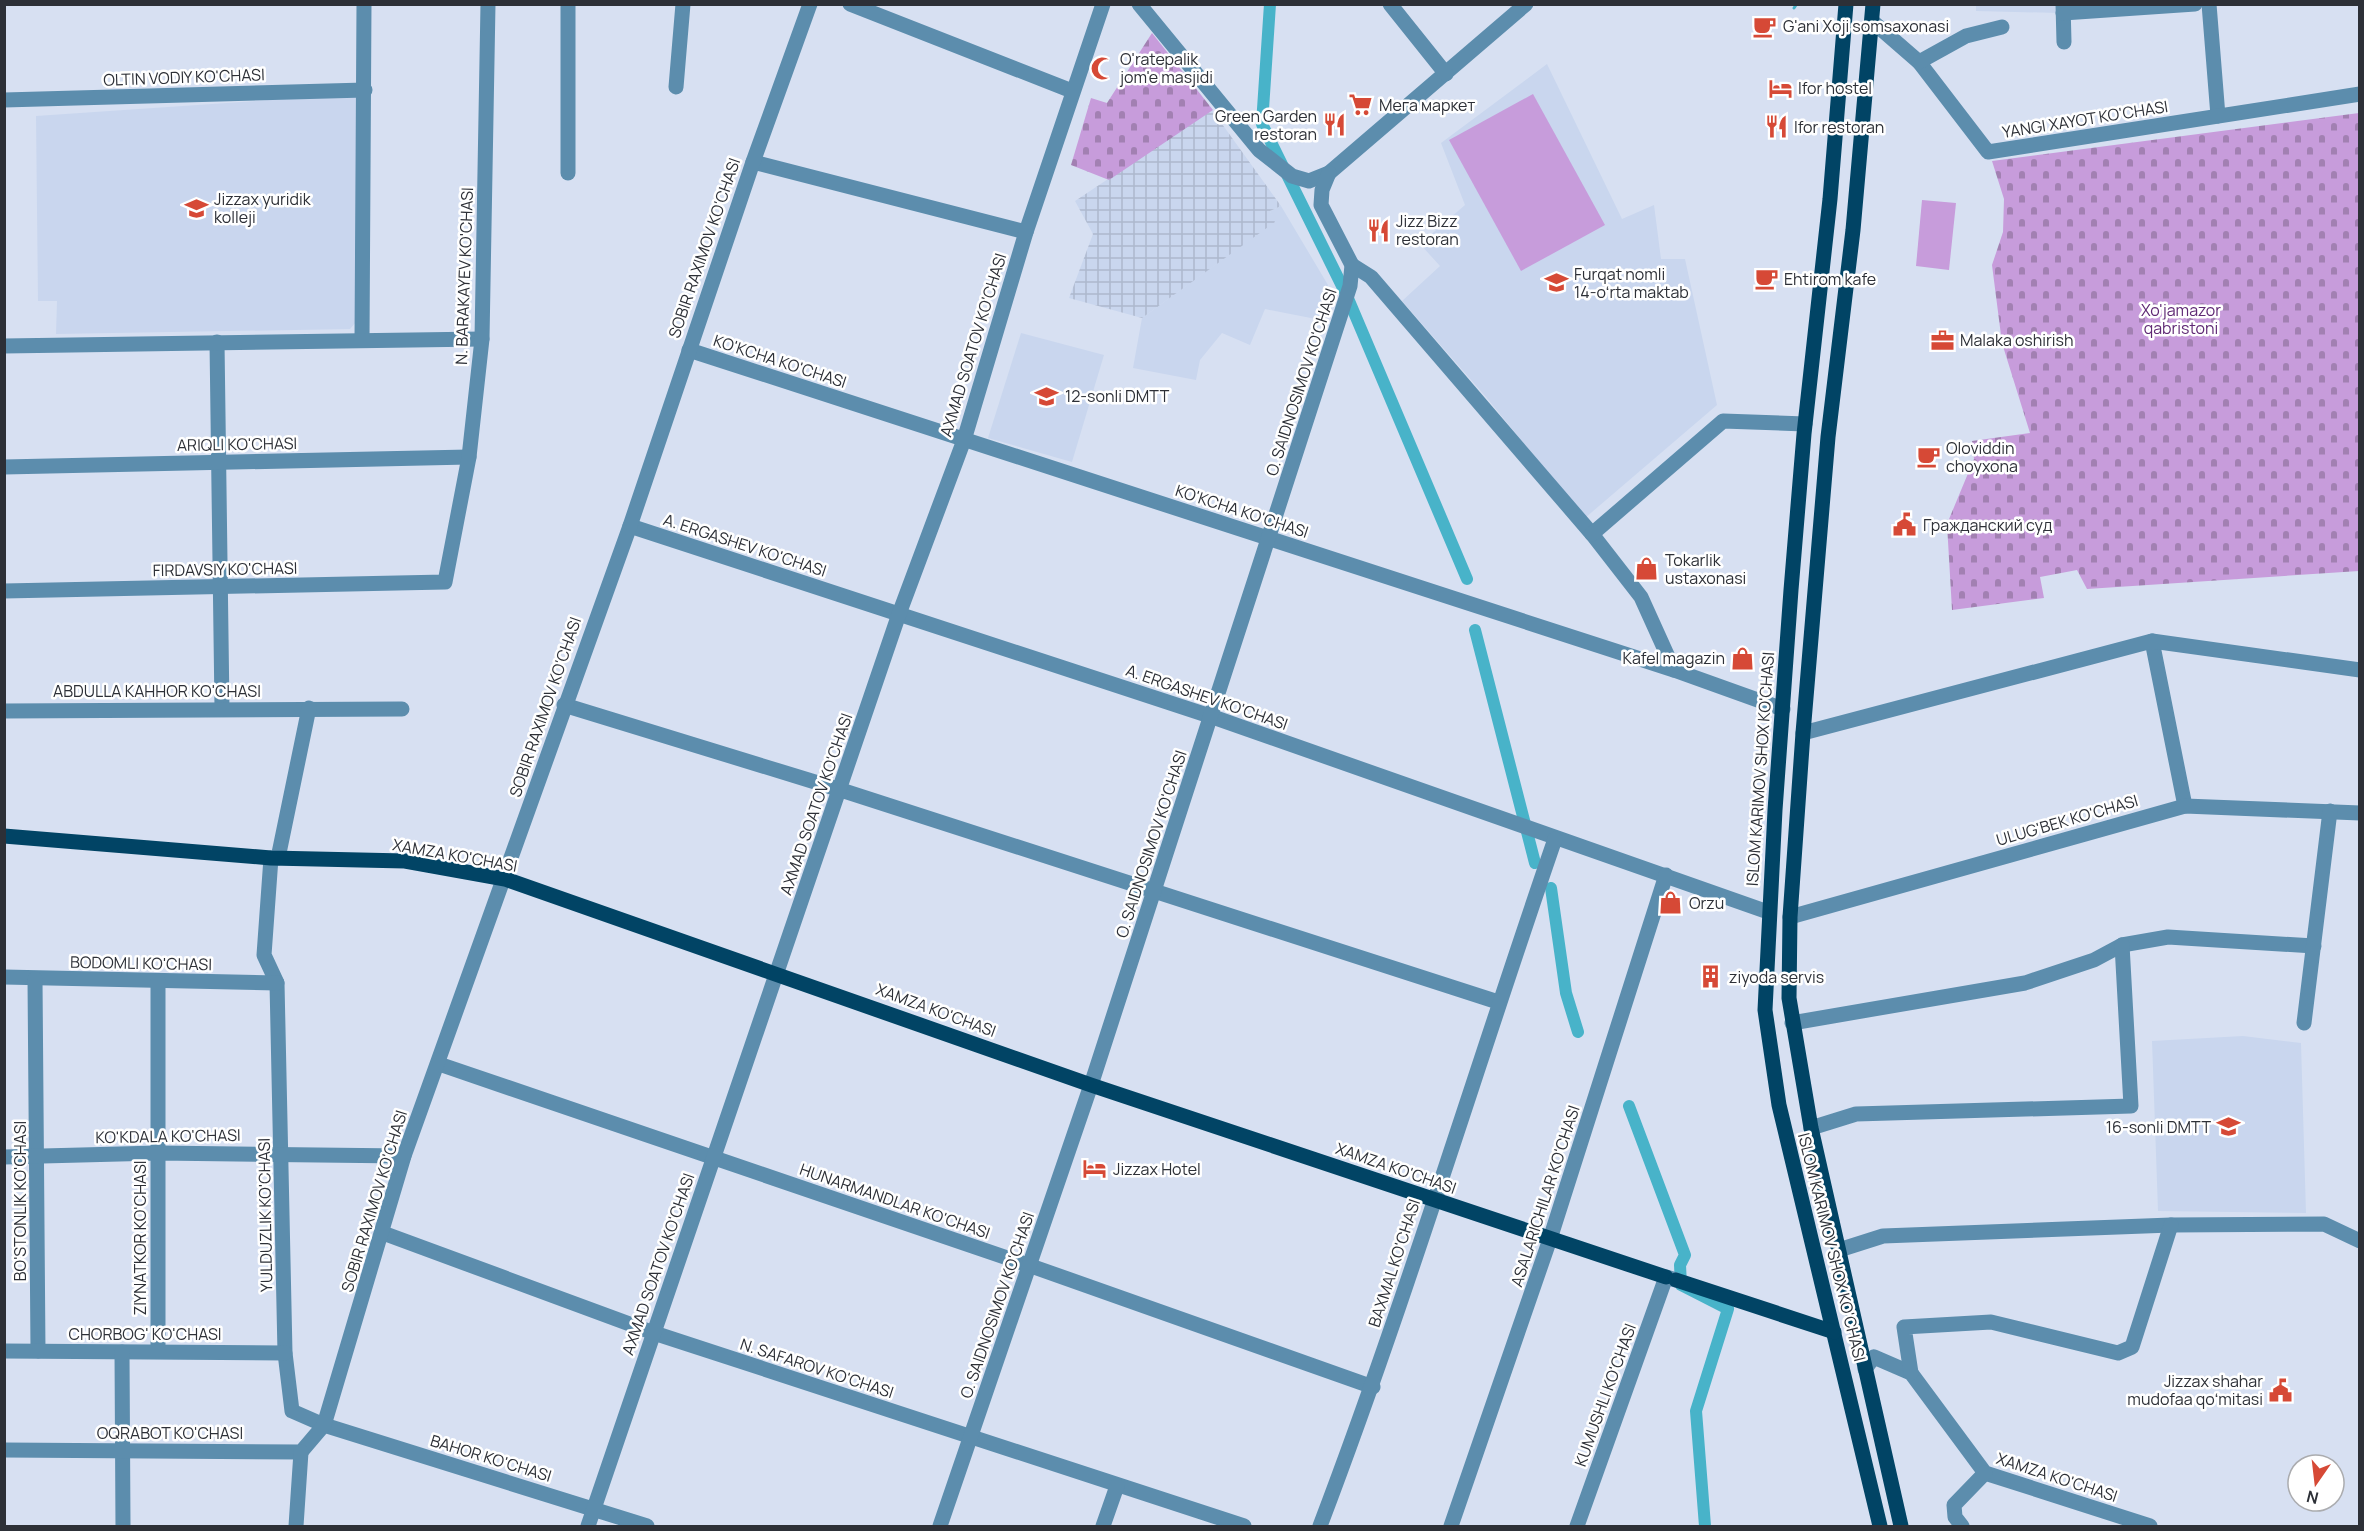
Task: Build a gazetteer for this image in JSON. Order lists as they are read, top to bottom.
{
  "streets": {
    "main road": ["ISLOM KARIMOV SHOX KO'CHASI", "XAMZA KO'CHASI"],
    "street": [
      "OLTIN VODIY KO'CHASI",
      "YANGI XAYOT KO'CHASI",
      "SOBIR RAXIMOV KO'CHASI",
      "N. BARAKAYEV KO'CHASI",
      "AXMAD SOATOV KO'CHASI",
      "KO'KCHA KO'CHASI",
      "O. SAIDNOSIMOV KO'CHASI",
      "ARIQLI KO'CHASI",
      "A. ERGASHEV KO'CHASI",
      "FIRDAVSIY KO'CHASI",
      "ABDULLA KAHHOR KO'CHASI",
      "ULUG'BEK KO'CHASI",
      "BODOMLI KO'CHASI",
      "KO'KDALA KO'CHASI",
      "ASALARICHILAR KO'CHASI",
      "BO'STONLIK KO'CHASI",
      "HUNARMANDLAR KO'CHASI",
      "YULDUZLIK KO'CHASI",
      "ZIYNATKOR KO'CHASI",
      "BAXMAL KO'CHASI",
      "CHORBOG' KO'CHASI",
      "N. SAFAROV KO'CHASI",
      "KUMUSHLI KO'CHASI",
      "OQRABOT KO'CHASI",
      "BAHOR KO'CHASI"
    ]
  },
  "crossings": [
    ["YANGI XAYOT KO'CHASI", "ISLOM KARIMOV SHOX KO'CHASI"],
    ["SOBIR RAXIMOV KO'CHASI", "KO'KCHA KO'CHASI"],
    ["SOBIR RAXIMOV KO'CHASI", "A. ERGASHEV KO'CHASI"],
    ["SOBIR RAXIMOV KO'CHASI", "XAMZA KO'CHASI"],
    ["SOBIR RAXIMOV KO'CHASI", "KO'KDALA KO'CHASI"],
    ["SOBIR RAXIMOV KO'CHASI", "HUNARMANDLAR KO'CHASI"],
    ["SOBIR RAXIMOV KO'CHASI", "YULDUZLIK KO'CHASI"],
    ["SOBIR RAXIMOV KO'CHASI", "N. SAFAROV KO'CHASI"],
    ["SOBIR RAXIMOV KO'CHASI", "BAHOR KO'CHASI"],
    ["N. BARAKAYEV KO'CHASI", "ARIQLI KO'CHASI"],
    ["N. BARAKAYEV KO'CHASI", "FIRDAVSIY KO'CHASI"],
    ["AXMAD SOATOV KO'CHASI", "KO'KCHA KO'CHASI"],
    ["AXMAD SOATOV KO'CHASI", "A. ERGASHEV KO'CHASI"],
    ["AXMAD SOATOV KO'CHASI", "XAMZA KO'CHASI"],
    ["AXMAD SOATOV KO'CHASI", "HUNARMANDLAR KO'CHASI"],
    ["AXMAD SOATOV KO'CHASI", "N. SAFAROV KO'CHASI"],
    ["AXMAD SOATOV KO'CHASI", "BAHOR KO'CHASI"],
    ["KO'KCHA KO'CHASI", "O. SAIDNOSIMOV KO'CHASI"],
    ["KO'KCHA KO'CHASI", "ISLOM KARIMOV SHOX KO'CHASI"],
    ["O. SAIDNOSIMOV KO'CHASI", "A. ERGASHEV KO'CHASI"],
    ["O. SAIDNOSIMOV KO'CHASI", "XAMZA KO'CHASI"],
    ["O. SAIDNOSIMOV KO'CHASI", "HUNARMANDLAR KO'CHASI"],
    ["O. SAIDNOSIMOV KO'CHASI", "N. SAFAROV KO'CHASI"],
    ["A. ERGASHEV KO'CHASI", "ISLOM KARIMOV SHOX KO'CHASI"],
    ["A. ERGASHEV KO'CHASI", "ASALARICHILAR KO'CHASI"],
    ["A. ERGASHEV KO'CHASI", "BAXMAL KO'CHASI"],
    ["ISLOM KARIMOV SHOX KO'CHASI", "ULUG'BEK KO'CHASI"],
    ["ISLOM KARIMOV SHOX KO'CHASI", "XAMZA KO'CHASI"],
    ["XAMZA KO'CHASI", "ASALARICHILAR KO'CHASI"],
    ["XAMZA KO'CHASI", "BAXMAL KO'CHASI"],
    ["XAMZA KO'CHASI", "KUMUSHLI KO'CHASI"],
    ["BODOMLI KO'CHASI", "BO'STONLIK KO'CHASI"],
    ["BODOMLI KO'CHASI", "YULDUZLIK KO'CHASI"],
    ["BODOMLI KO'CHASI", "ZIYNATKOR KO'CHASI"],
    ["KO'KDALA KO'CHASI", "BO'STONLIK KO'CHASI"],
    ["KO'KDALA KO'CHASI", "YULDUZLIK KO'CHASI"],
    ["KO'KDALA KO'CHASI", "ZIYNATKOR KO'CHASI"],
    ["BO'STONLIK KO'CHASI", "CHORBOG' KO'CHASI"],
    ["HUNARMANDLAR KO'CHASI", "BAXMAL KO'CHASI"],
    ["YULDUZLIK KO'CHASI", "CHORBOG' KO'CHASI"],
    ["YULDUZLIK KO'CHASI", "BAHOR KO'CHASI"],
    ["ZIYNATKOR KO'CHASI", "CHORBOG' KO'CHASI"]
  ],
  "parks": ["Xo'jamazor qabristoni"],
  "places": {
    "cafe": ["G'ani Xoji somsaxonasi", "Ehtirom kafe", "Oloviddin choyxona"],
    "mosque": ["O'ratepalik jom'e masjidi"],
    "hotel": ["Ifor hostel", "Jizzax Hotel"],
    "supermarket": ["Мега маркет"],
    "restaurant": ["Green Garden restoran", "Ifor restoran", "Jizz Bizz restoran"],
    "school or university": [
      "Jizzax yuridik kolleji",
      "Furqat nomli 14-oʻrta maktab",
      "12-sonli DMTT",
      "16-sonli DMTT"
    ],
    "office": ["Malaka oshirish"],
    "public building": ["Гражданский суд", "Jizzax shahar mudofaa qoʻmitasi"],
    "shop": ["Tokarlik ustaxonasi", "Kafel magazin", "Orzu"],
    "building": ["ziyoda servis"]
  },
  "north": "bottom"
}
